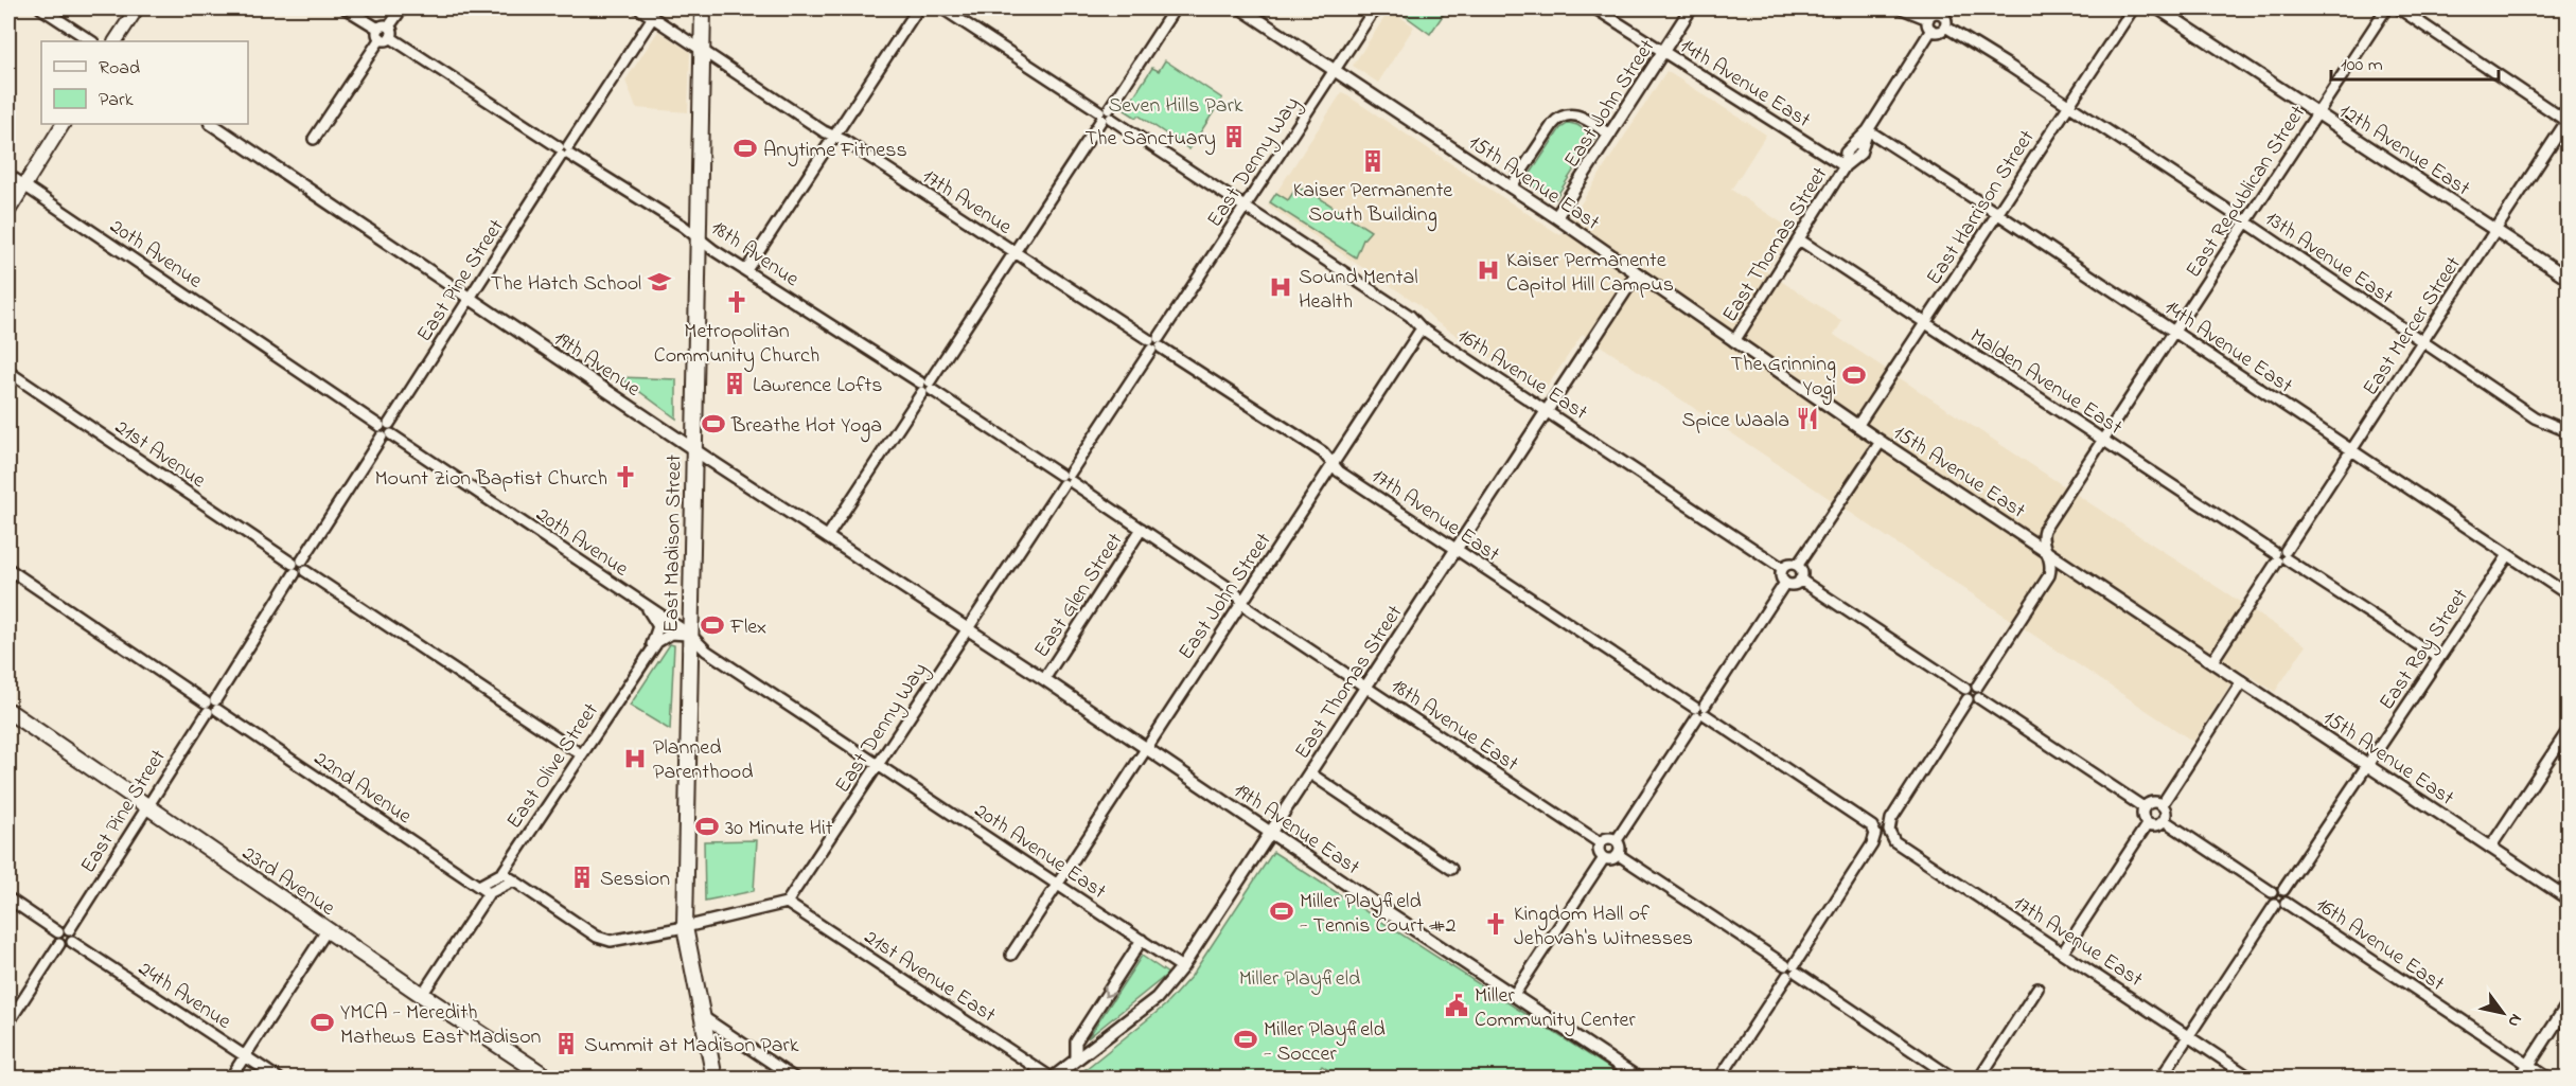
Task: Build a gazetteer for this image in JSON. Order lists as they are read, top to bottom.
{
  "streets": {
    "main road": ["East Madison Street", "23rd Avenue"],
    "street": [
      "14th Avenue East",
      "East John Street",
      "12th Avenue East",
      "East Denny Way",
      "15th Avenue East",
      "East Republican Street",
      "17th Avenue",
      "East Harrison Street",
      "East Thomas Street",
      "20th Avenue",
      "18th Avenue",
      "13th Avenue East",
      "East Pine Street",
      "East Mercer Street",
      "19th Avenue",
      "16th Avenue East",
      "Malden Avenue East",
      "21st Avenue",
      "17th Avenue East",
      "East Glen Street",
      "East Roy Street",
      "18th Avenue East",
      "East Olive Street",
      "22nd Avenue",
      "19th Avenue East",
      "20th Avenue East",
      "21st Avenue East",
      "24th Avenue"
    ]
  },
  "crossings": [
    ["14th Avenue East", "East John Street"],
    ["14th Avenue East", "East Republican Street"],
    ["14th Avenue East", "East Harrison Street"],
    ["14th Avenue East", "East Thomas Street"],
    ["14th Avenue East", "East Mercer Street"],
    ["14th Avenue East", "East Roy Street"],
    ["East John Street", "15th Avenue East"],
    ["East John Street", "16th Avenue East"],
    ["East John Street", "17th Avenue East"],
    ["East John Street", "18th Avenue East"],
    ["East John Street", "19th Avenue East"],
    ["East John Street", "20th Avenue East"],
    ["12th Avenue East", "East Republican Street"],
    ["12th Avenue East", "East Mercer Street"],
    ["East Denny Way", "15th Avenue East"],
    ["East Denny Way", "17th Avenue"],
    ["East Denny Way", "20th Avenue"],
    ["East Denny Way", "18th Avenue"],
    ["East Denny Way", "19th Avenue"],
    ["East Denny Way", "16th Avenue East"],
    ["East Denny Way", "17th Avenue East"],
    ["East Denny Way", "18th Avenue East"],
    ["East Denny Way", "19th Avenue East"],
    ["East Denny Way", "20th Avenue East"],
    ["East Denny Way", "21st Avenue East"],
    ["15th Avenue East", "East Republican Street"],
    ["15th Avenue East", "East Harrison Street"],
    ["15th Avenue East", "East Thomas Street"],
    ["15th Avenue East", "East Mercer Street"],
    ["15th Avenue East", "East Roy Street"],
    ["East Republican Street", "13th Avenue East"],
    ["East Republican Street", "Malden Avenue East"],
    ["East Republican Street", "17th Avenue East"],
    ["17th Avenue", "East Pine Street"],
    ["17th Avenue", "17th Avenue East"],
    ["17th Avenue", "East Madison Street"],
    ["East Harrison Street", "13th Avenue East"],
    ["East Harrison Street", "Malden Avenue East"],
    ["East Thomas Street", "13th Avenue East"],
    ["East Thomas Street", "16th Avenue East"],
    ["East Thomas Street", "Malden Avenue East"],
    ["East Thomas Street", "17th Avenue East"],
    ["East Thomas Street", "18th Avenue East"],
    ["East Thomas Street", "19th Avenue East"],
    ["East Thomas Street", "20th Avenue East"],
    ["East Thomas Street", "21st Avenue East"],
    ["20th Avenue", "East Pine Street"],
    ["20th Avenue", "East Madison Street"],
    ["20th Avenue", "East Olive Street"],
    ["20th Avenue", "20th Avenue East"],
    ["18th Avenue", "East Pine Street"],
    ["18th Avenue", "East Madison Street"],
    ["18th Avenue", "18th Avenue East"],
    ["13th Avenue East", "East Mercer Street"],
    ["East Pine Street", "19th Avenue"],
    ["East Pine Street", "21st Avenue"],
    ["East Pine Street", "22nd Avenue"],
    ["East Pine Street", "23rd Avenue"],
    ["East Pine Street", "24th Avenue"],
    ["East Mercer Street", "Malden Avenue East"],
    ["19th Avenue", "East Madison Street"],
    ["19th Avenue", "19th Avenue East"],
    ["16th Avenue East", "East Roy Street"],
    ["Malden Avenue East", "East Roy Street"],
    ["21st Avenue", "East Olive Street"],
    ["East Madison Street", "East Olive Street"],
    ["East Glen Street", "18th Avenue East"],
    ["East Glen Street", "19th Avenue East"],
    ["East Olive Street", "22nd Avenue"]
  ],
  "parks": ["Seven Hills Park", "Miller Playfield"],
  "places": {
    "building": [
      "The Sanctuary",
      "Kaiser Permanente South Building",
      "Lawrence Lofts",
      "Session",
      "Summit at Madison Park"
    ],
    "sports": [
      "Anytime Fitness",
      "The Grinning Yogi",
      "Breathe Hot Yoga",
      "Flex",
      "30 Minute Hit",
      "Miller Playfield - Tennis Court #2",
      "YMCA - Meredith Mathews East Madison",
      "Miller Playfield - Soccer"
    ],
    "hospital": ["Kaiser Permanente Capitol Hill Campus", "Sound Mental Health", "Planned Parenthood"],
    "school or university": ["The Hatch School"],
    "church": ["Metropolitan Community Church", "Mount Zion Baptist Church", "Kingdom Hall of Jehovah's Witnesses"],
    "restaurant": ["Spice Waala"],
    "public building": ["Miller Community Center"]
  },
  "legend": ["Road", "Park"],
  "scale_bar": "100 m",
  "north": "bottom right"
}
